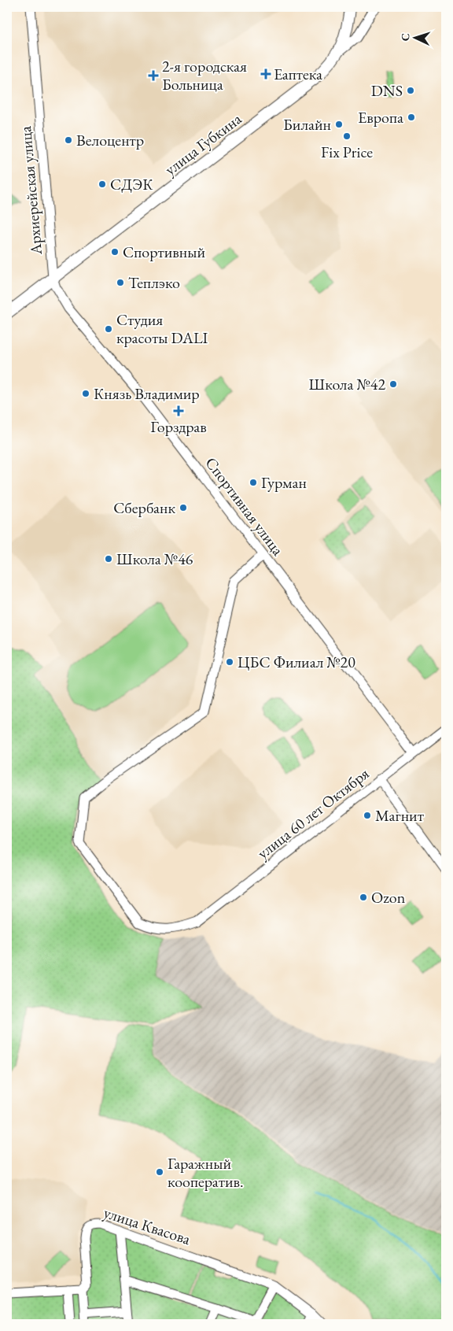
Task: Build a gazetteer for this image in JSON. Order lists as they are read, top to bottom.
{
  "streets": {
    "main road": ["улица Губкина"],
    "street": [
      "Архиерейская улица",
      "Спортивная улица",
      "улица 60 лет Октября",
      "улица Квасова"
    ]
  },
  "crossings": [
    ["улица Губкина", "Архиерейская улица"],
    ["улица Губкина", "Спортивная улица"],
    ["Архиерейская улица", "Спортивная улица"],
    ["Спортивная улица", "улица 60 лет Октября"]
  ],
  "places": {
    "health": ["Еаптека", "2-я городская Больница", "Горздрав"],
    "other": [
      "DNS",
      "Европа",
      "Билайн",
      "Fix Price",
      "Велоцентр",
      "СДЭК",
      "Спортивный",
      "Теплэко",
      "Студия красоты DALI",
      "Школа №42",
      "Князь Владимир",
      "Гурман",
      "Сбербанк",
      "Школа №46",
      "ЦБС Филиал №20",
      "Магнит",
      "Ozon",
      "Гаражный кооператив."
    ]
  },
  "north": "left"
}
